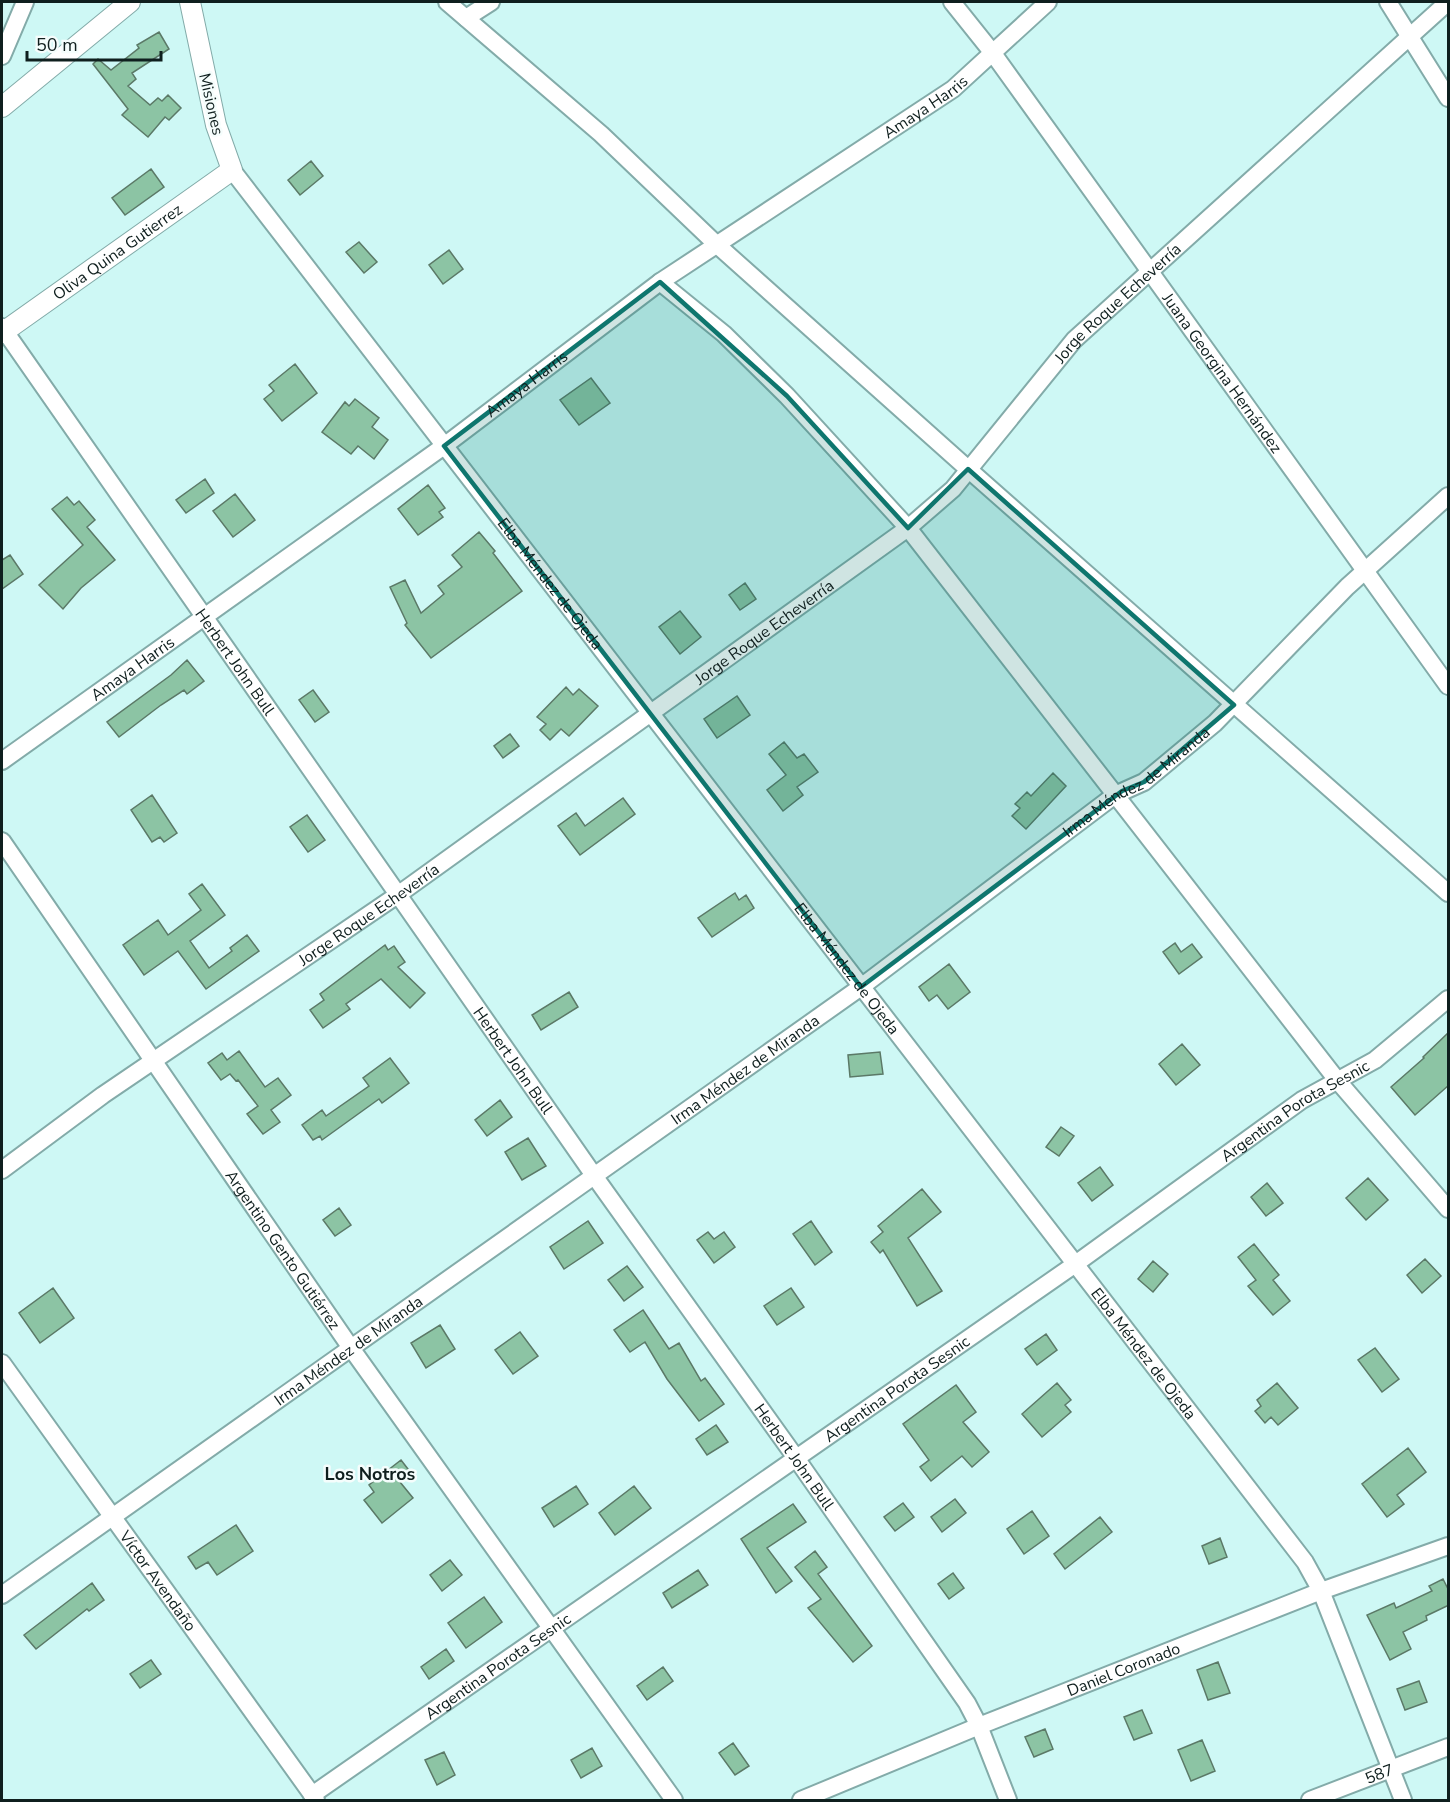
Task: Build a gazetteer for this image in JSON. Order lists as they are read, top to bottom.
{
  "streets": {
    "street": [
      "Misiones",
      "Amaya Harris",
      "Oliva Quina Gutierrez",
      "Jorge Roque Echeverría",
      "Juana Georgina Hernández",
      "Elba Méndez de Ojeda",
      "Herbert John Bull",
      "Irma Méndez de Miranda",
      "Argentina Porota Sesnic",
      "Argentino Gento Gutiérrez",
      "Víctor Avendaño",
      "Daniel Coronado",
      "587"
    ]
  },
  "crossings": [
    ["Misiones", "Oliva Quina Gutierrez"],
    ["Misiones", "Elba Méndez de Ojeda"],
    ["Amaya Harris", "Juana Georgina Hernández"],
    ["Amaya Harris", "Elba Méndez de Ojeda"],
    ["Amaya Harris", "Herbert John Bull"],
    ["Oliva Quina Gutierrez", "Elba Méndez de Ojeda"],
    ["Oliva Quina Gutierrez", "Herbert John Bull"],
    ["Jorge Roque Echeverría", "Juana Georgina Hernández"],
    ["Jorge Roque Echeverría", "Elba Méndez de Ojeda"],
    ["Jorge Roque Echeverría", "Herbert John Bull"],
    ["Jorge Roque Echeverría", "Argentino Gento Gutiérrez"],
    ["Juana Georgina Hernández", "Irma Méndez de Miranda"],
    ["Elba Méndez de Ojeda", "Irma Méndez de Miranda"],
    ["Elba Méndez de Ojeda", "Argentina Porota Sesnic"],
    ["Elba Méndez de Ojeda", "Daniel Coronado"],
    ["Elba Méndez de Ojeda", "587"],
    ["Herbert John Bull", "Irma Méndez de Miranda"],
    ["Herbert John Bull", "Argentina Porota Sesnic"],
    ["Herbert John Bull", "Daniel Coronado"],
    ["Irma Méndez de Miranda", "Argentino Gento Gutiérrez"],
    ["Irma Méndez de Miranda", "Víctor Avendaño"],
    ["Argentina Porota Sesnic", "Argentino Gento Gutiérrez"],
    ["Argentina Porota Sesnic", "Víctor Avendaño"]
  ],
  "districts": ["Los Notros"],
  "scale_bar": "50 m"
}
